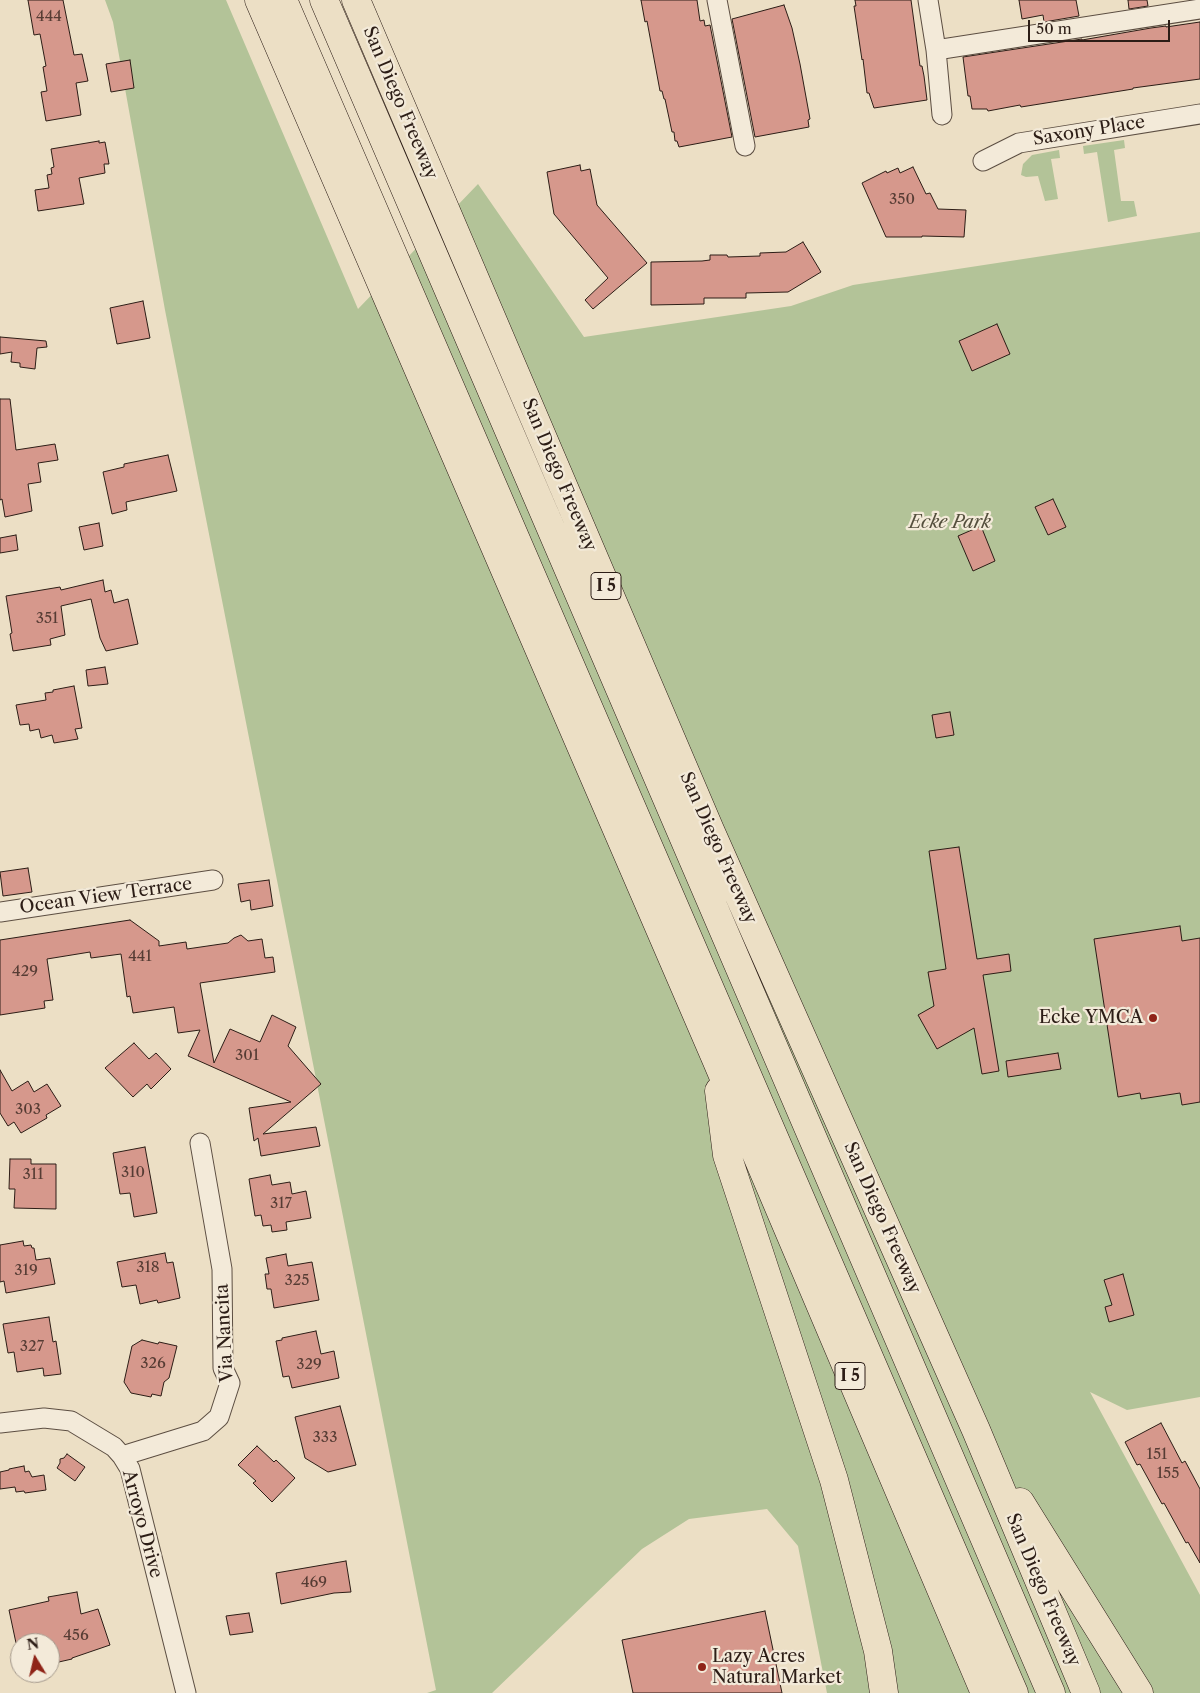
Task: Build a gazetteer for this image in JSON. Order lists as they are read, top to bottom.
{
  "streets": {
    "highway": ["San Diego Freeway", "I 5"],
    "street": [
      "Saxony Place",
      "Ocean View Terrace",
      "Via Nancita",
      "Arroyo Drive"
    ]
  },
  "crossings": [
    ["Via Nancita", "Arroyo Drive"]
  ],
  "parks": ["Ecke Park"],
  "places": ["Ecke YMCA", "Lazy Acres Natural Market"],
  "house_numbers": [
    "444",
    "350",
    "351",
    "441",
    "429",
    "301",
    "303",
    "310",
    "311",
    "317",
    "318",
    "319",
    "325",
    "327",
    "326",
    "329",
    "333",
    "151",
    "155",
    "469",
    "456"
  ],
  "scale_bar": "50 m",
  "north": "top"
}
